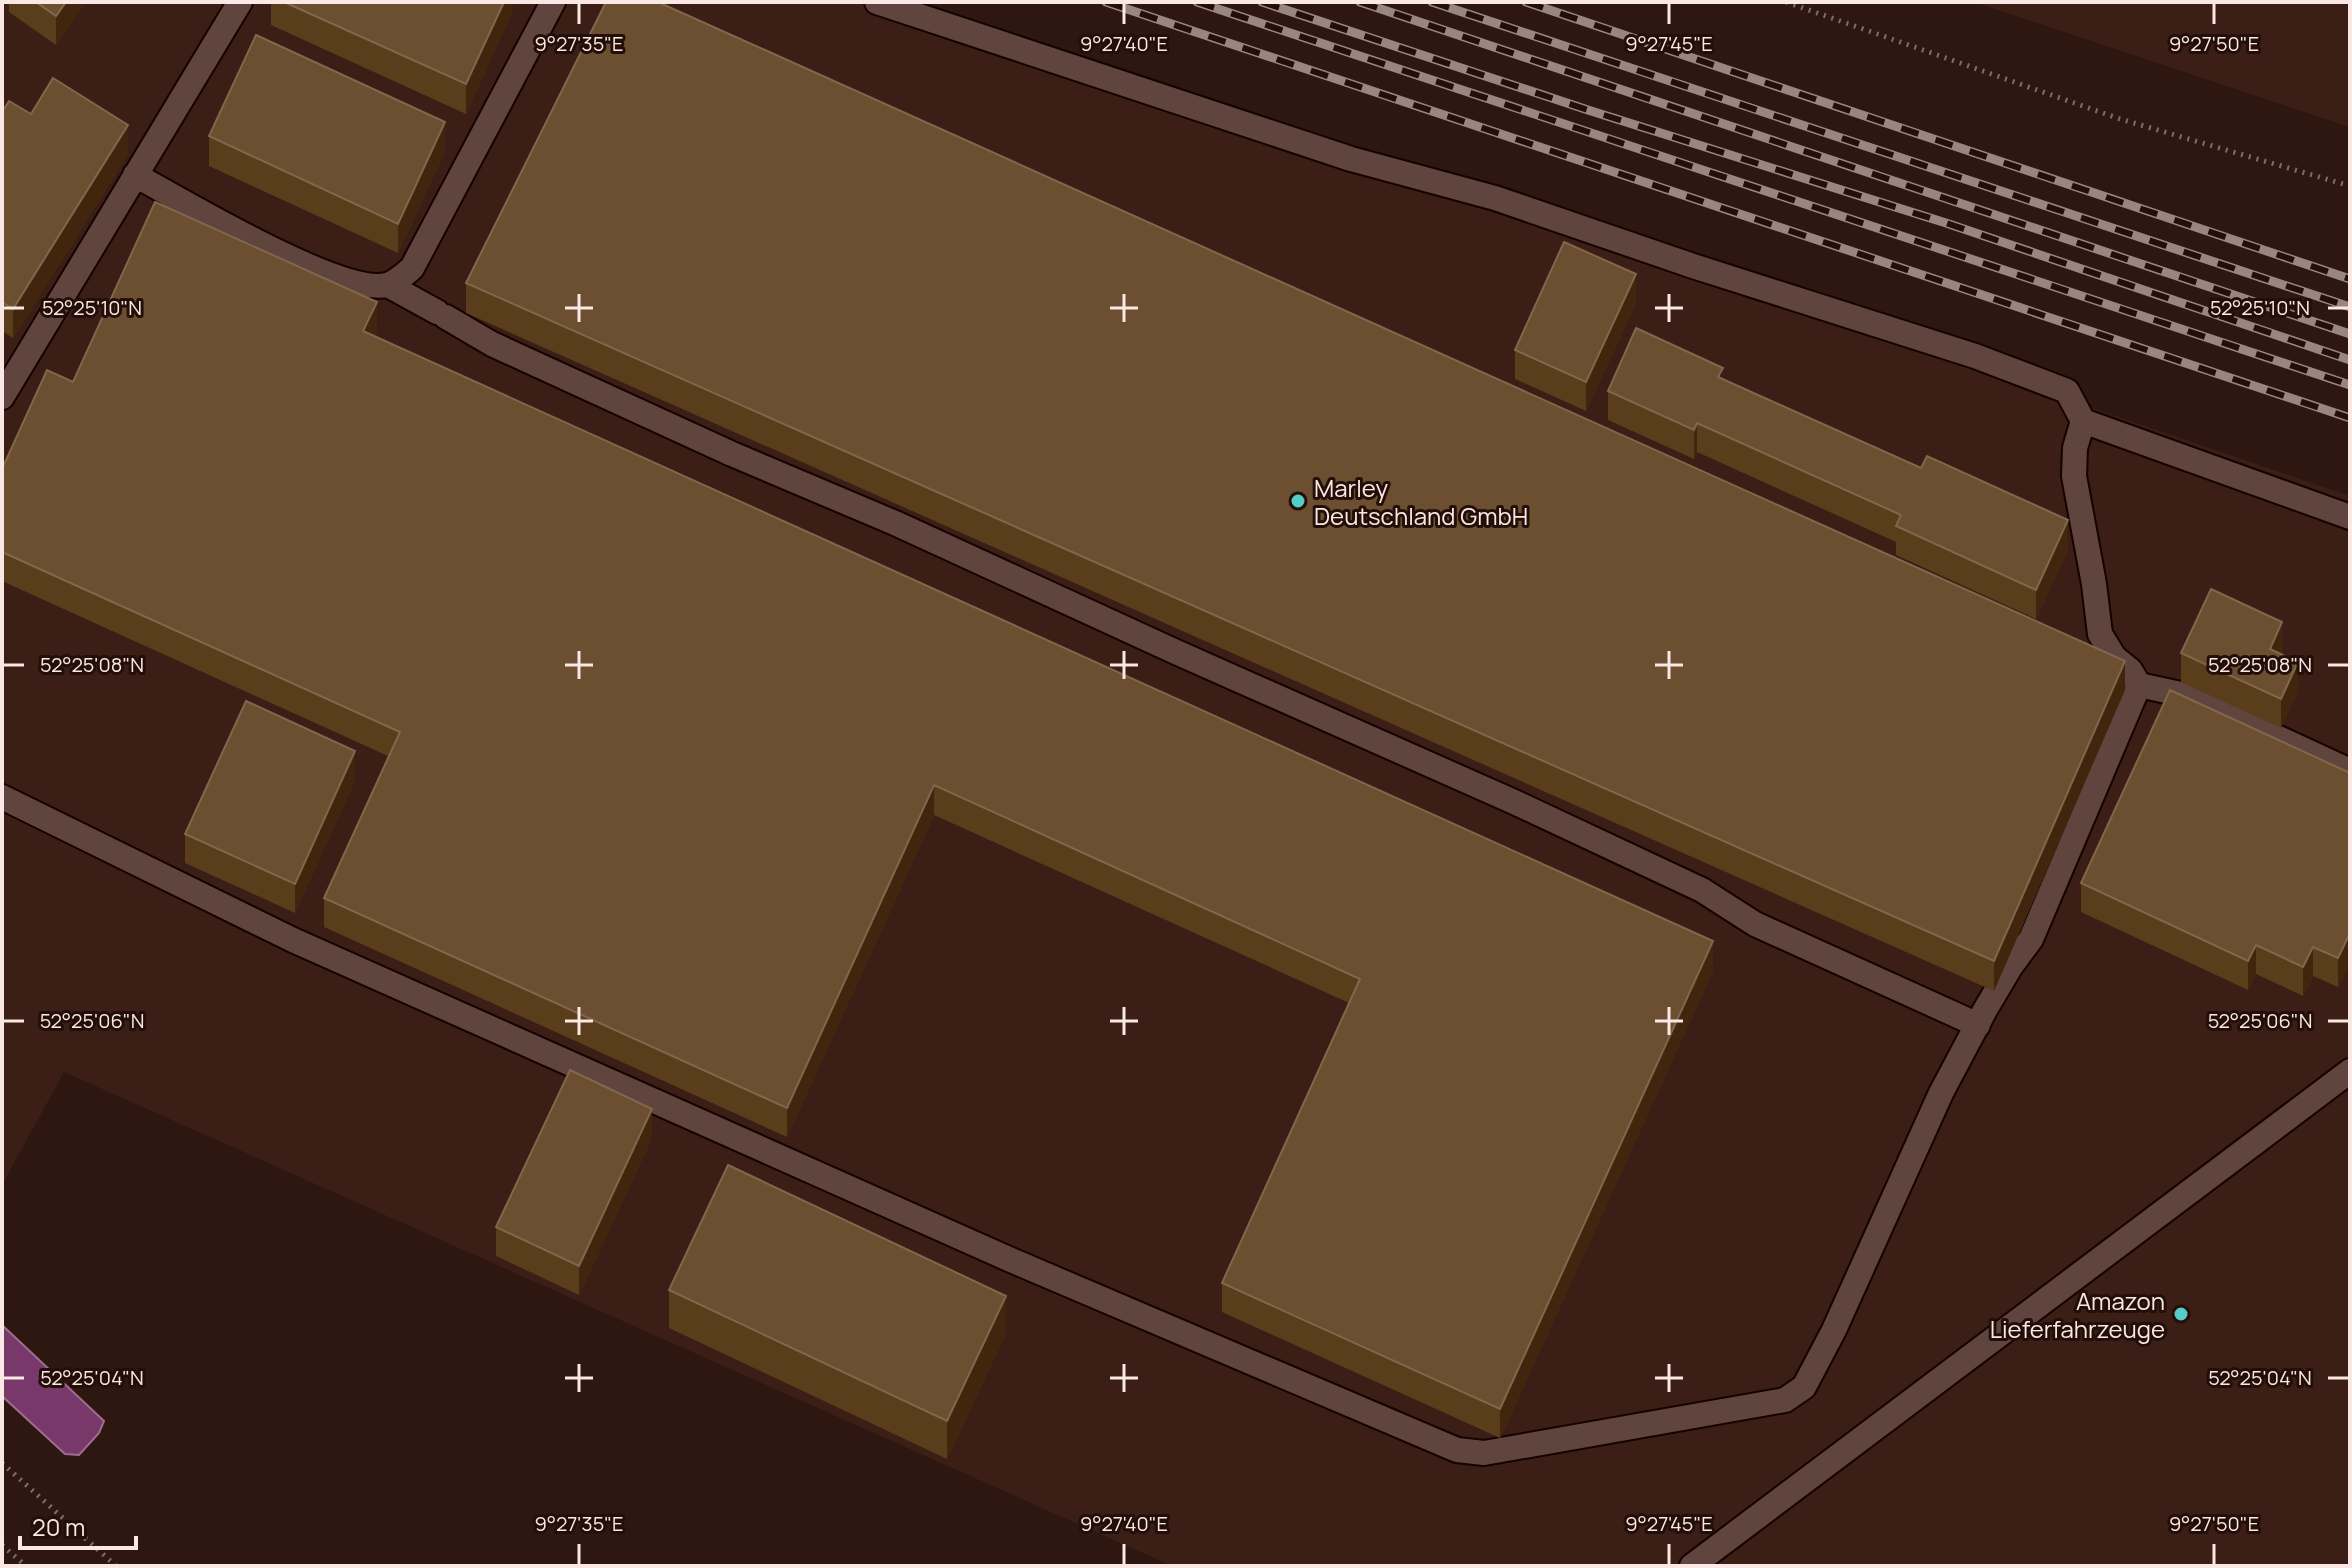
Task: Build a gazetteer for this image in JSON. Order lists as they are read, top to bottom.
{
  "places": ["Marley Deutschland GmbH", "Amazon Lieferfahrzeuge"],
  "scale_bar": "20 m",
  "coordinates": [
    "9°27'35\"E",
    "9°27'40\"E",
    "9°27'45\"E",
    "9°27'50\"E",
    "52°25'10\"N",
    "52°25'08\"N",
    "52°25'06\"N",
    "52°25'04\"N"
  ]
}
